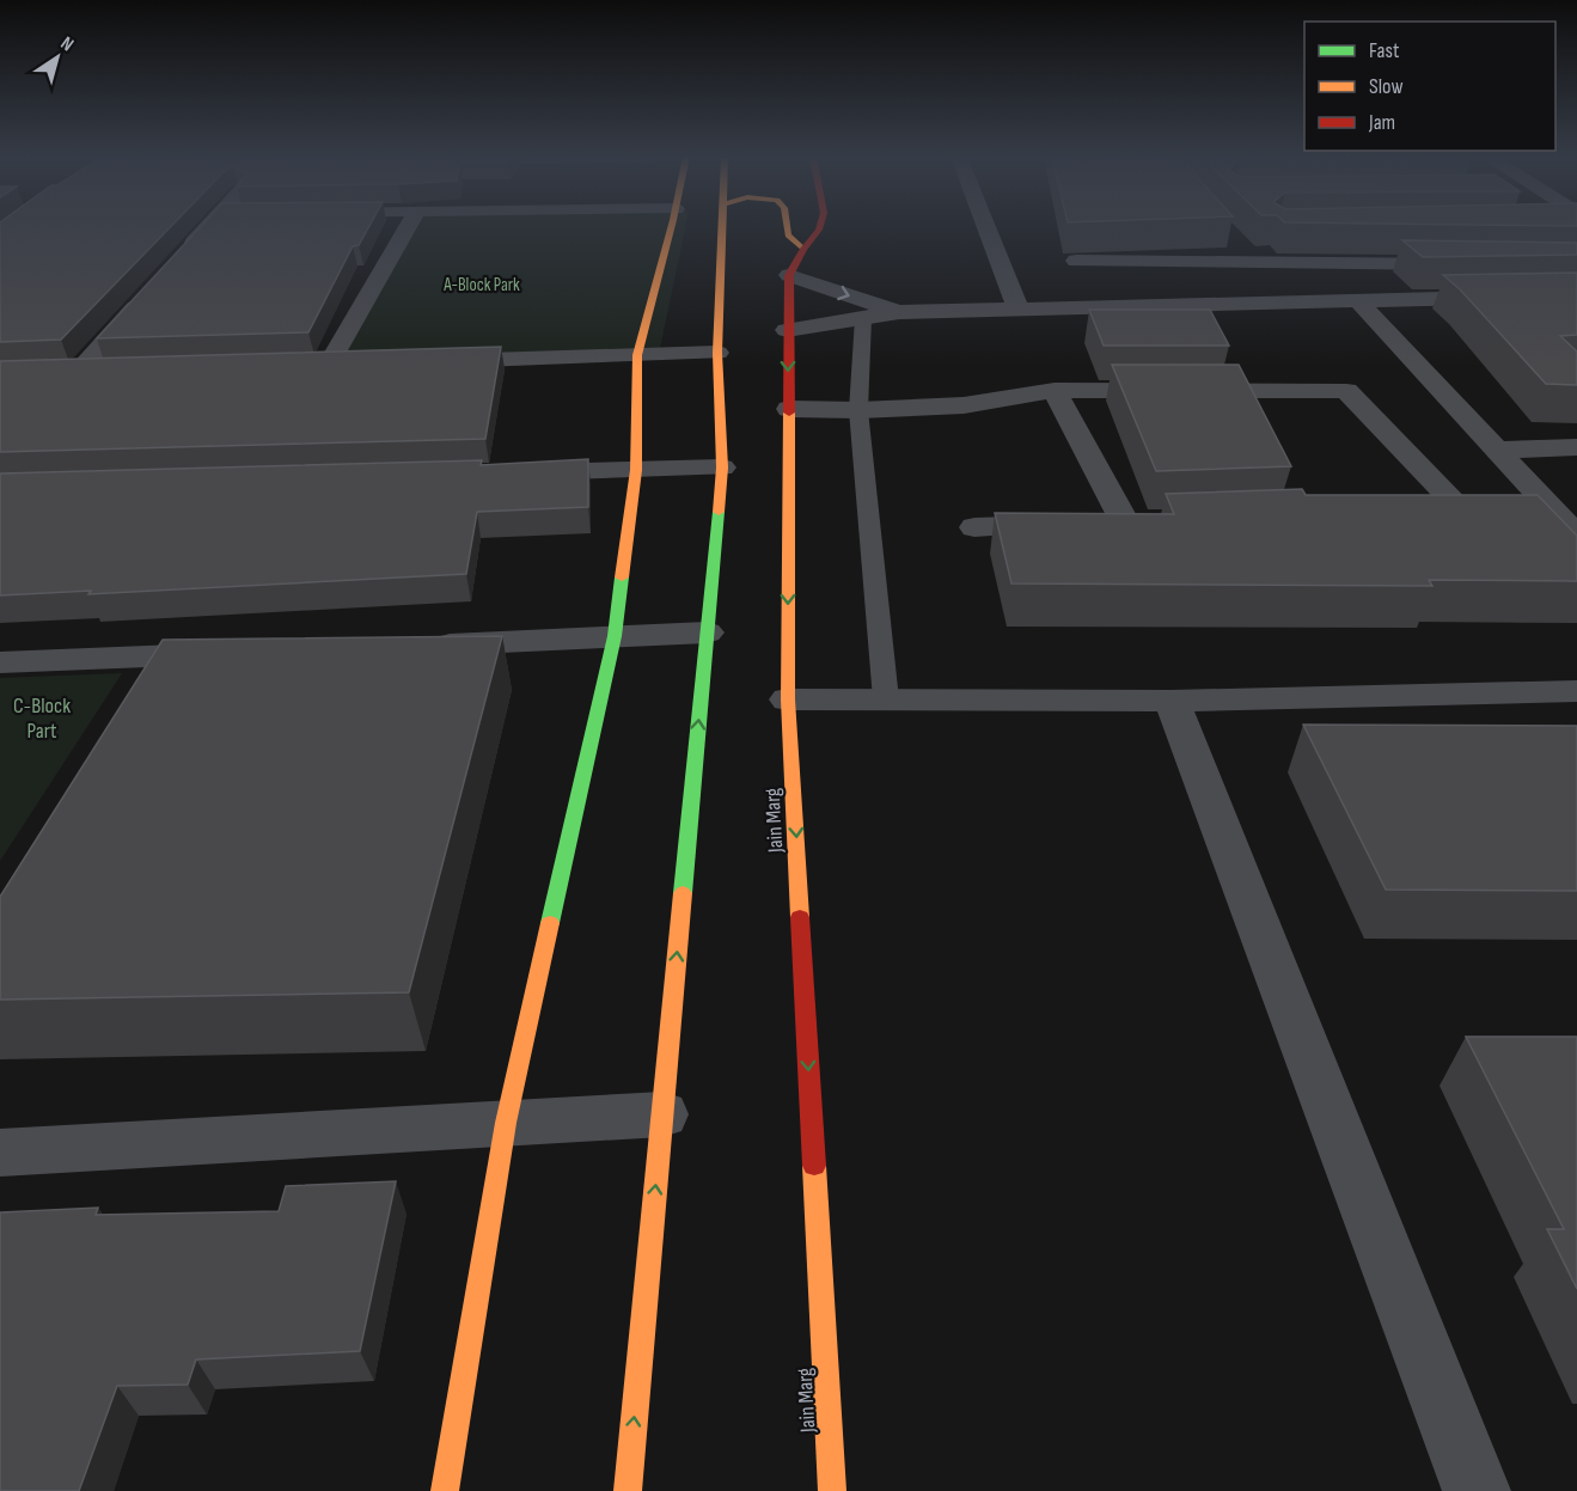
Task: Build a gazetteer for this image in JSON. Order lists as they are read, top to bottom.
{
  "streets": {
    "street": ["Jain Marg"]
  },
  "parks": ["A-Block Park", "C-Block Part"],
  "legend": ["Fast", "Slow", "Jam"],
  "north": "top right"
}
